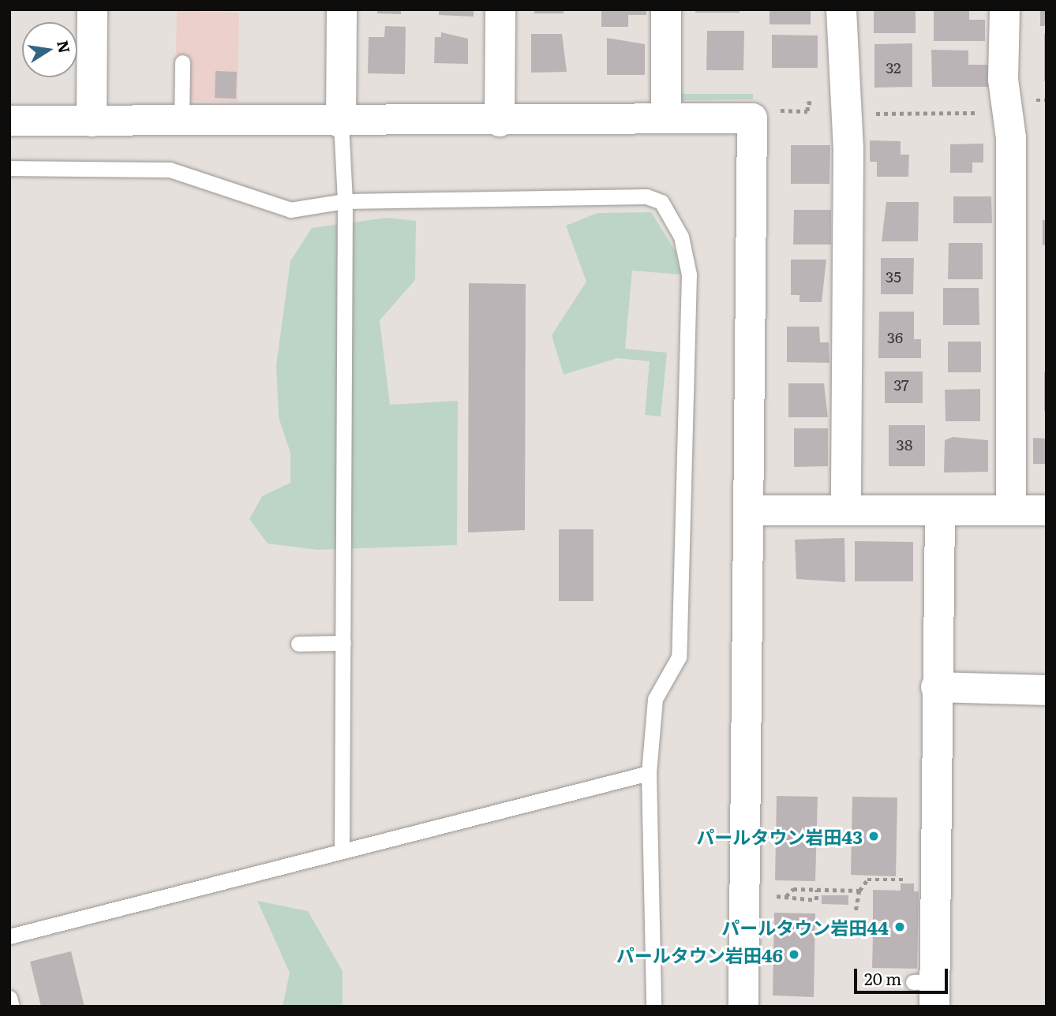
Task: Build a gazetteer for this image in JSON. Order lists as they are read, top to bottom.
{
  "places": ["パールタウン岩田43", "パールタウン岩田44", "パールタウン岩田46"],
  "house_numbers": [
    "32",
    "35",
    "36",
    "37",
    "38"
  ],
  "scale_bar": "20 m",
  "north": "right"
}
